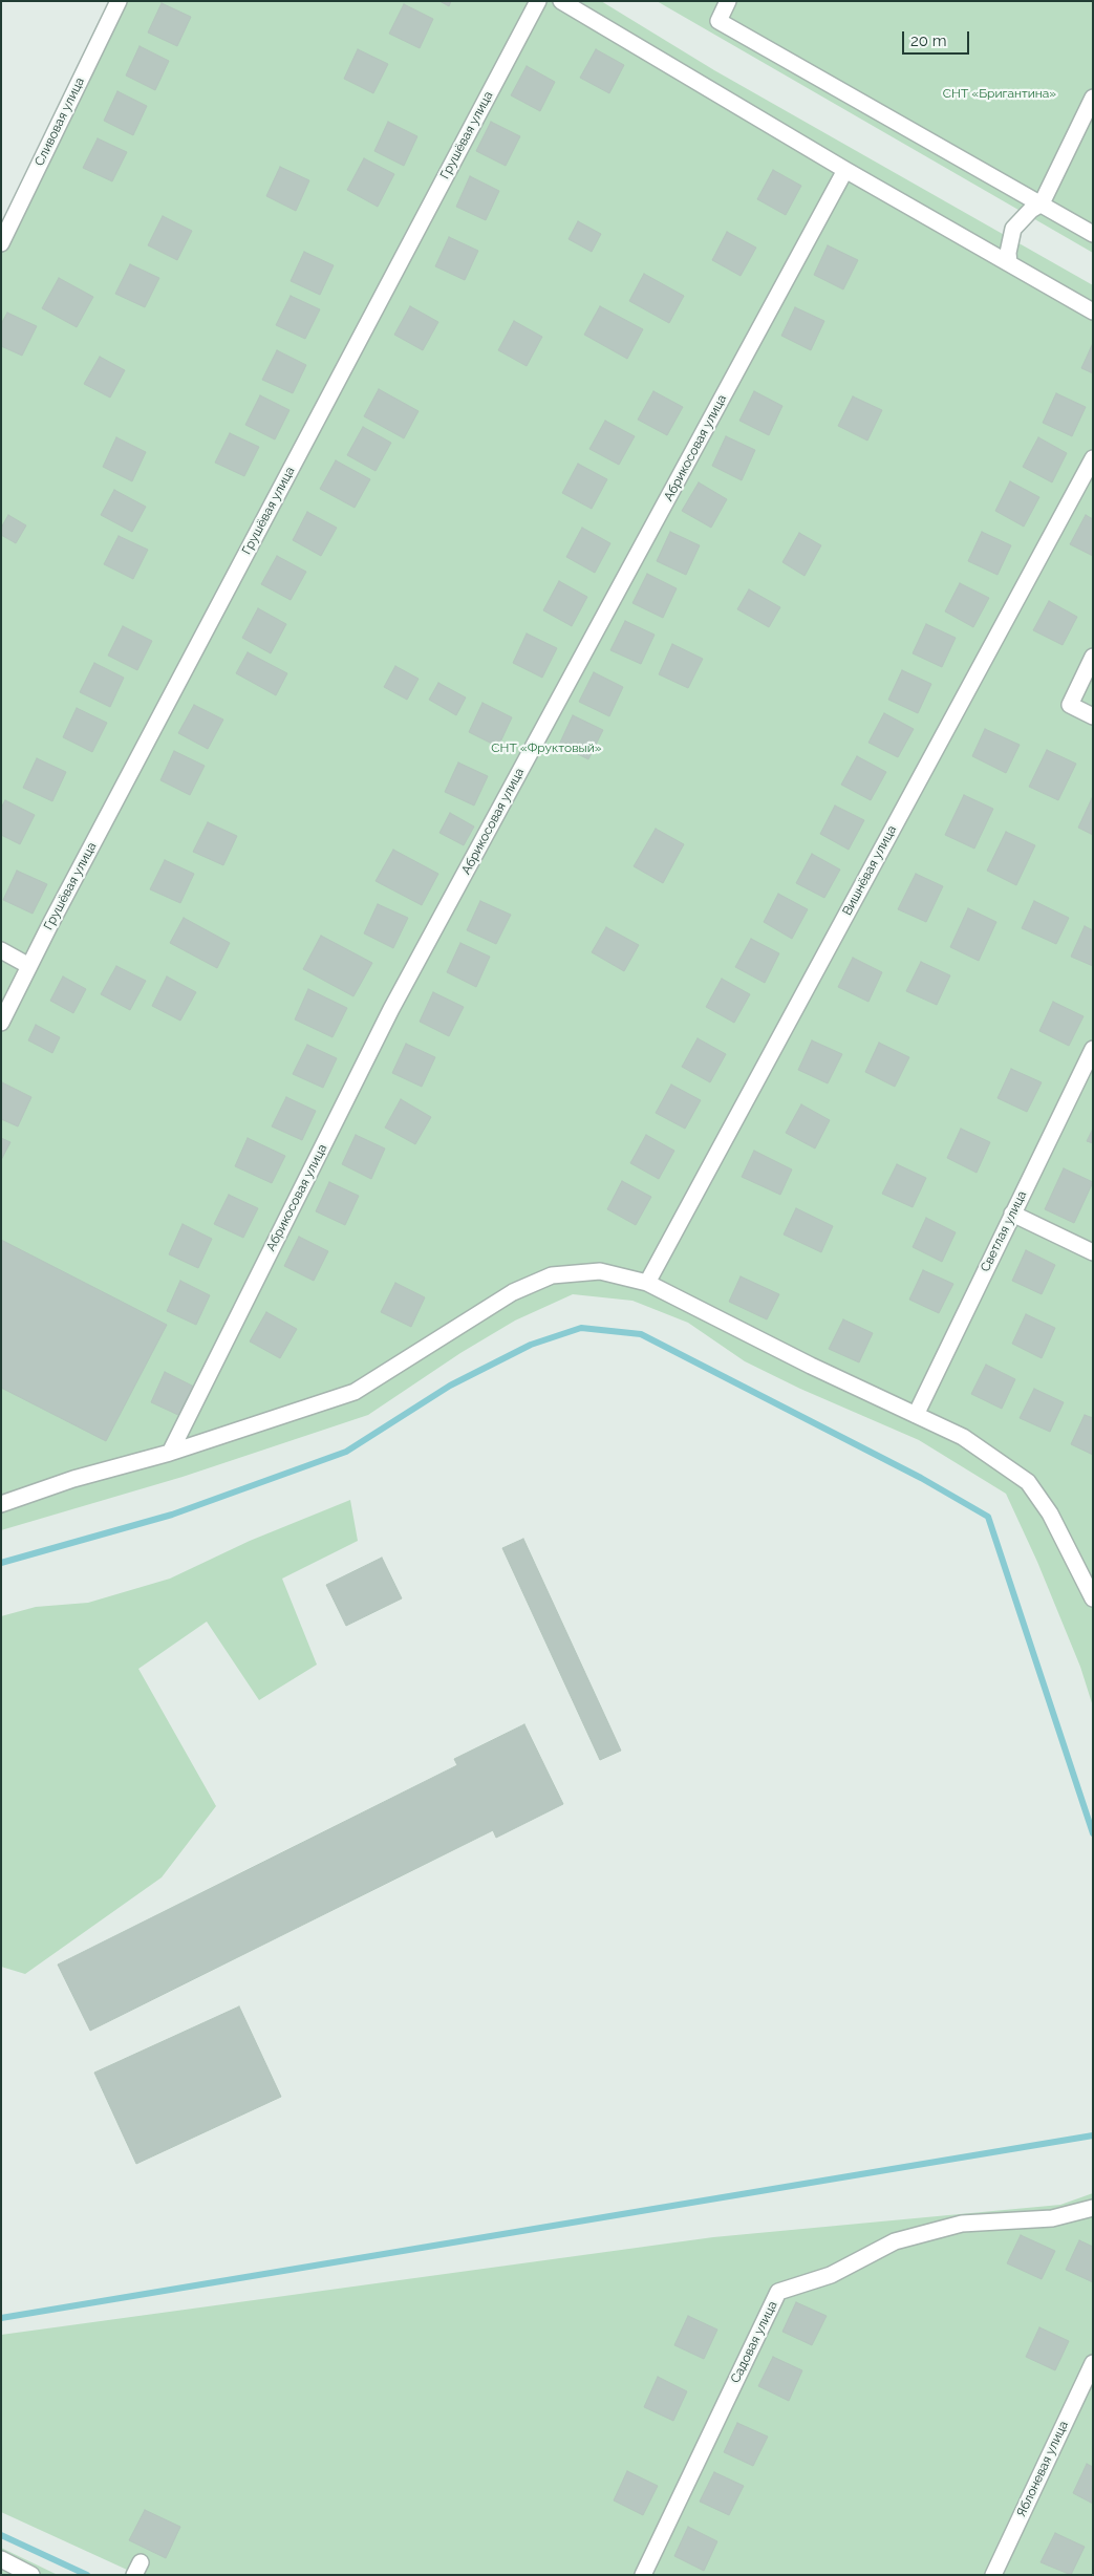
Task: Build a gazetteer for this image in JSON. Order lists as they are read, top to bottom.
{
  "streets": {
    "street": [
      "Сливовая улица",
      "Грушёвая улица",
      "Абрикосовая улица",
      "Вишнёвая улица",
      "Светлая улица",
      "Садовая улица",
      "Яблоневая улица"
    ]
  },
  "parks": ["СНТ «Бригантина»", "СНТ «Фруктовый»"],
  "scale_bar": "20 m"
}
